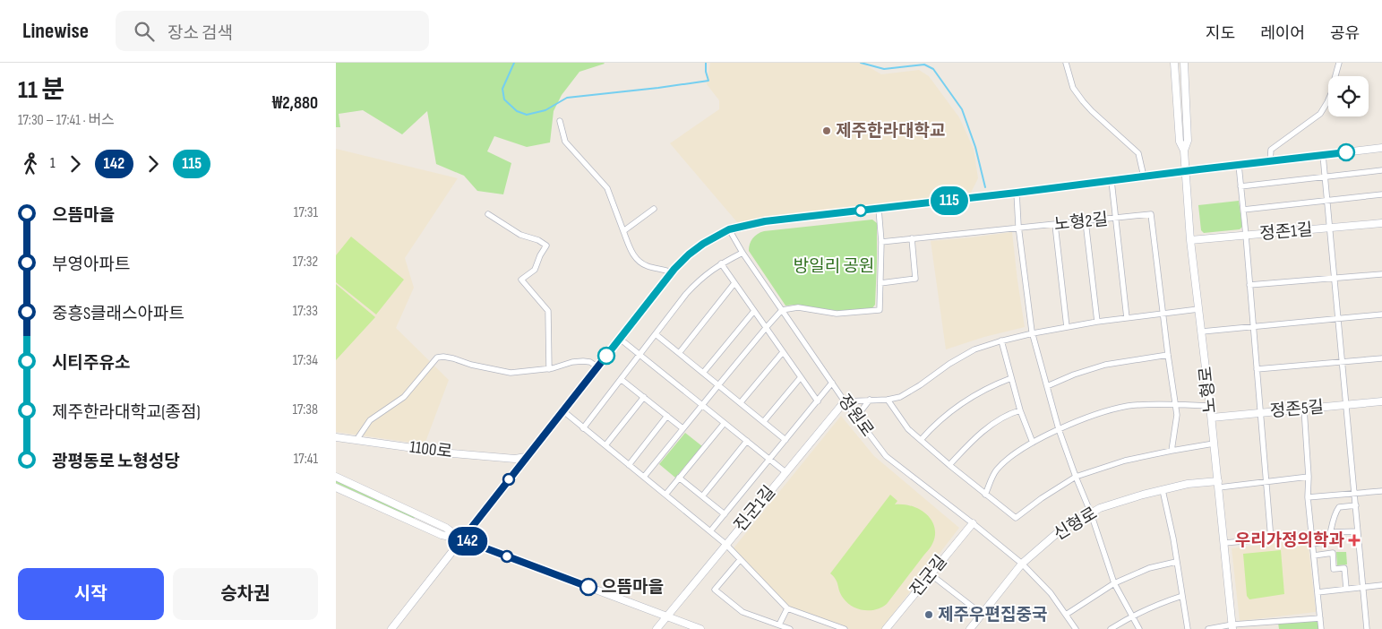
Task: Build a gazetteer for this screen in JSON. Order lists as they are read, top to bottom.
{
  "streets": {
    "main road": [
      "정존1길",
      "노형로",
      "정존5길",
      "1100로",
      "진군1길",
      "신형로",
      "진군길"
    ],
    "street": ["노형2길", "정원로"]
  },
  "crossings": [
    ["정존1길", "노형로"],
    ["노형로", "정존5길"],
    ["노형로", "신형로"],
    ["정원로", "진군1길"],
    ["정원로", "신형로"],
    ["정원로", "진군길"]
  ],
  "parks": ["방일리 공원"],
  "places": {
    "other": ["제주한라대학교", "으뜸마을", "제주우편집중국"],
    "health": ["우리가정의학과"]
  },
  "lines": ["bus line 115", "bus line 142"],
  "page": {
    "header": "Linewise",
    "search": "장소 검색",
    "nav": ["지도", "레이어", "공유"],
    "heading": ["11 분", "17:30 – 17:41 · 버스", "₩2,880"],
    "on_map": ["142", "115"],
    "legs": ["1", "142", "115"],
    "list": [
      {
        "name": "으뜸마을",
        "value": "17:31"
      },
      {
        "name": "부영아파트",
        "value": "17:32"
      },
      {
        "name": "중흥S클래스아파트",
        "value": "17:33"
      },
      {
        "name": "시티주유소",
        "value": "17:34"
      },
      {
        "name": "제주한라대학교(종점)",
        "value": "17:38"
      },
      {
        "name": "광평동로 노형성당",
        "value": "17:41"
      }
    ],
    "buttons": ["시작", "승차권"]
  }
}
